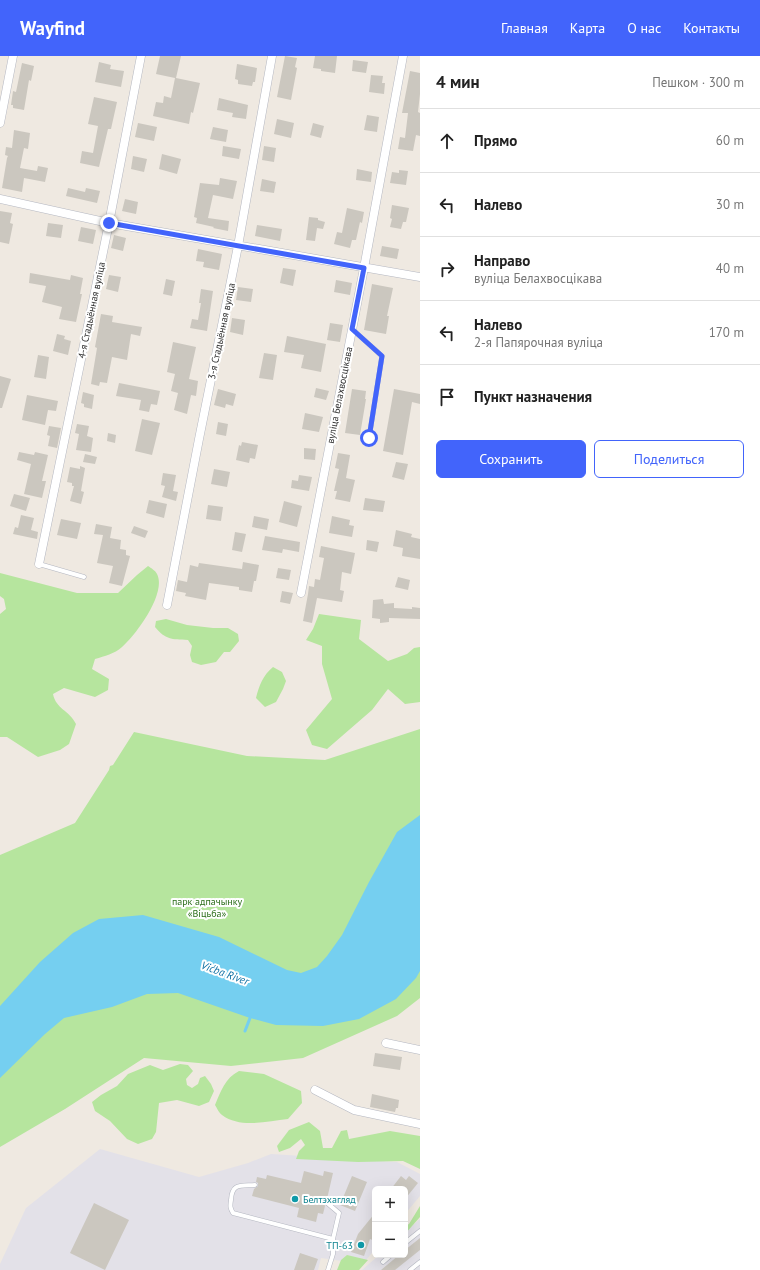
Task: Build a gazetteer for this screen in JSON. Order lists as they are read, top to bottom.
{
  "streets": {
    "street": ["4-я Стадыённая вуліца", "3-я Стадыённая вуліца", "вуліца Белахвосцікава"]
  },
  "water": ["Vićba River"],
  "parks": ["парк адпачынку «Віцьба»"],
  "places": ["Белтэхагляд", "ТП-63"],
  "page": {
    "header": "Wayfind",
    "nav": [
      "Главная",
      "Карта",
      "О нас",
      "Контакты"
    ],
    "heading": ["4 мин", "Пешком · 300 m"],
    "list": [
      ["Прямо", "60 m"],
      ["Налево", "30 m"],
      ["Направо", "вуліца Белахвосцікава", "40 m"],
      ["Налево", "2-я Папярочная вуліца", "170 m"],
      "Пункт назначения"
    ],
    "buttons": ["Сохранить", "Поделиться"],
    "map_buttons": ["+", "−"]
  }
}
